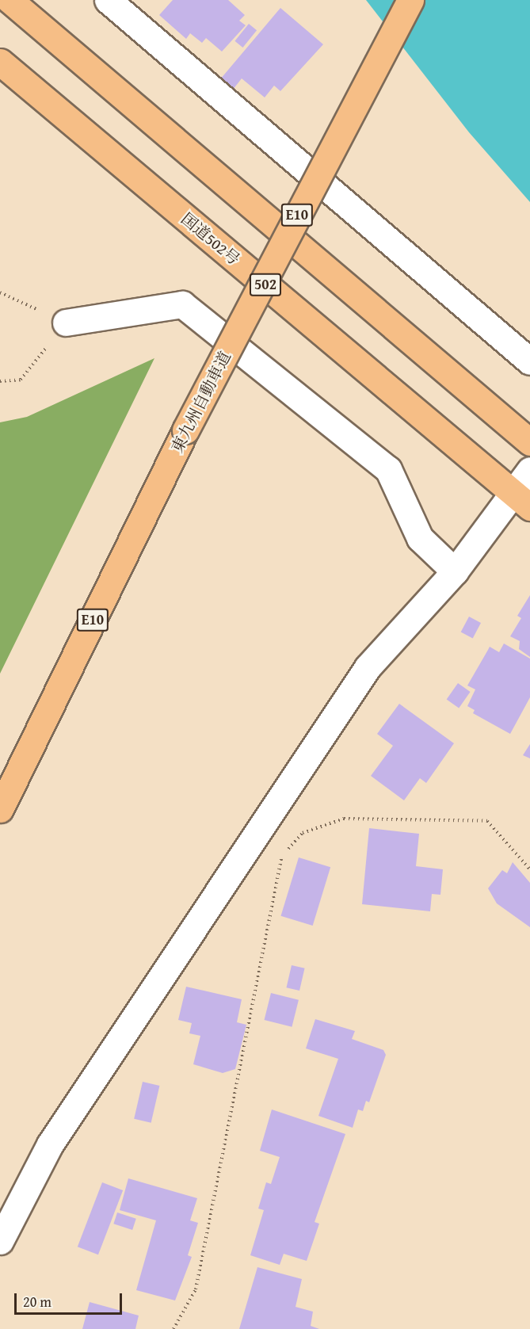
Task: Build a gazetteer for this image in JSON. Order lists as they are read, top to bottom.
{
  "streets": {
    "highway": [
      "E10",
      "国道502号",
      "502",
      "東九州自動車道"
    ]
  },
  "scale_bar": "20 m"
}
